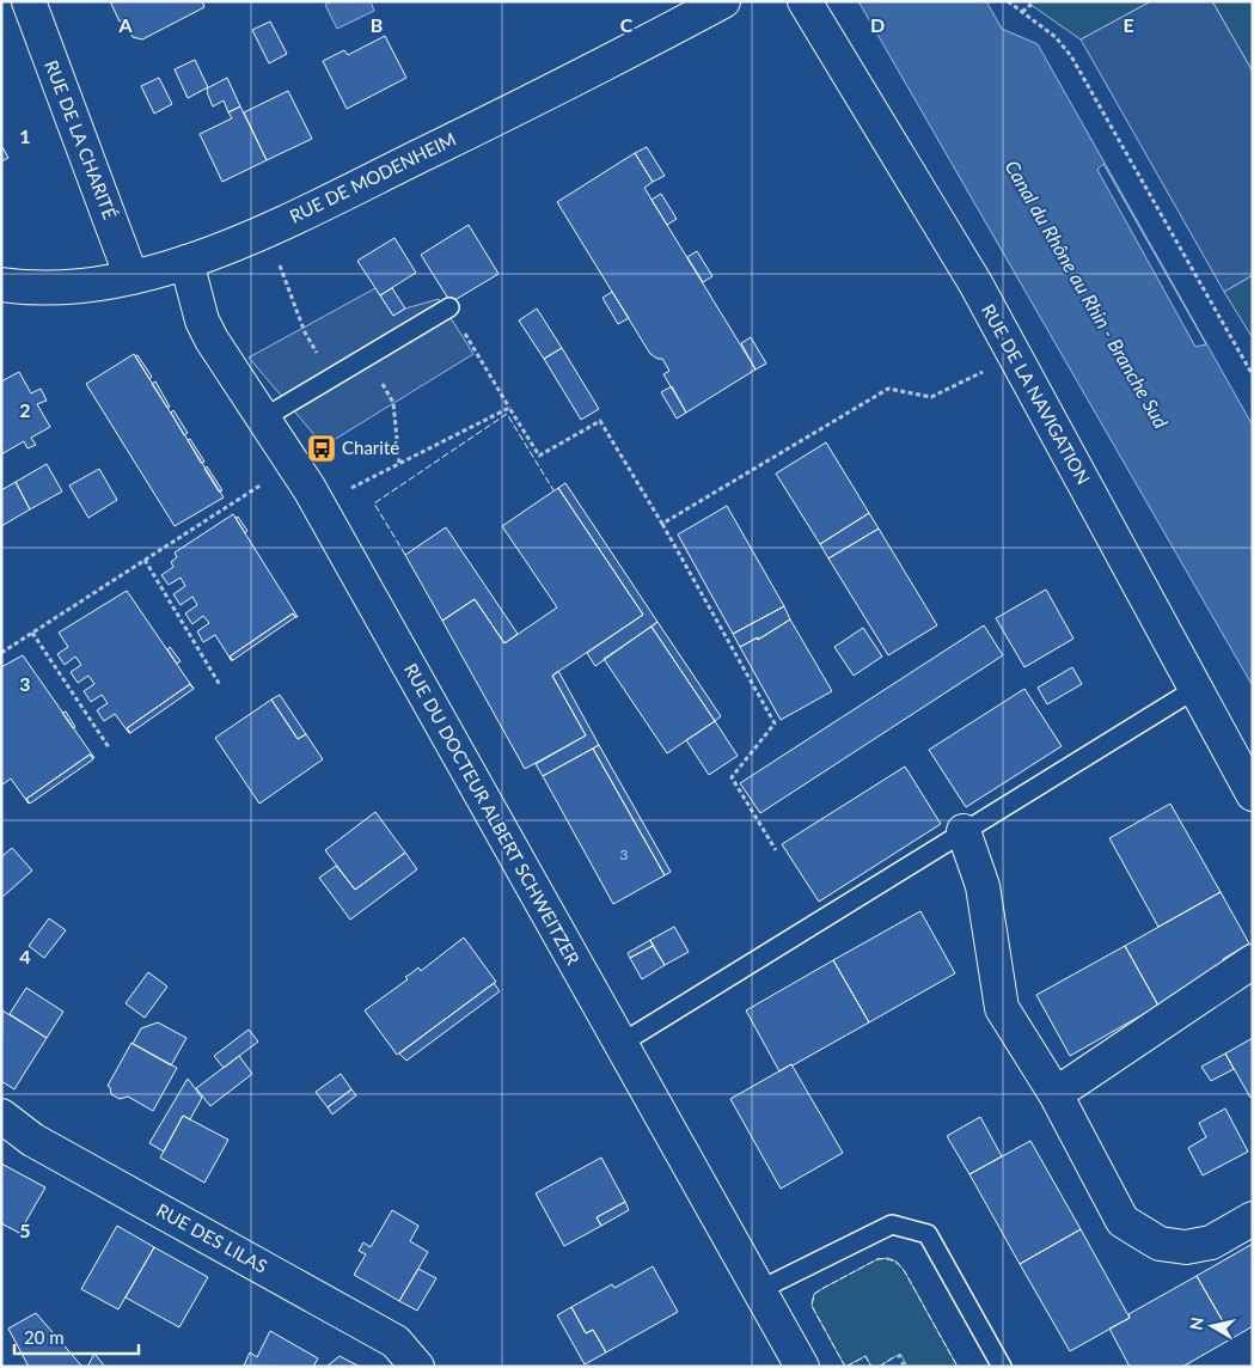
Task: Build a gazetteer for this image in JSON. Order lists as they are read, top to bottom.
{
  "streets": {
    "street": [
      "RUE DE LA CHARITÉ",
      "RUE DE MODENHEIM",
      "RUE DE LA NAVIGATION",
      "RUE DU DOCTEUR ALBERT SCHWEITZER",
      "RUE DES LILAS"
    ]
  },
  "crossings": [
    ["RUE DE LA CHARITÉ", "RUE DE MODENHEIM"],
    ["RUE DE MODENHEIM", "RUE DU DOCTEUR ALBERT SCHWEITZER"]
  ],
  "water": ["Canal du Rhône au Rhin - Branche Sud"],
  "places": {
    "bus stop": ["Charité"]
  },
  "house_numbers": ["3"],
  "scale_bar": "20 m",
  "north": "left",
  "grid": {
    "columns": [
      "A",
      "B",
      "C",
      "D",
      "E"
    ],
    "rows": [
      "1",
      "2",
      "3",
      "4",
      "5"
    ]
  }
}
